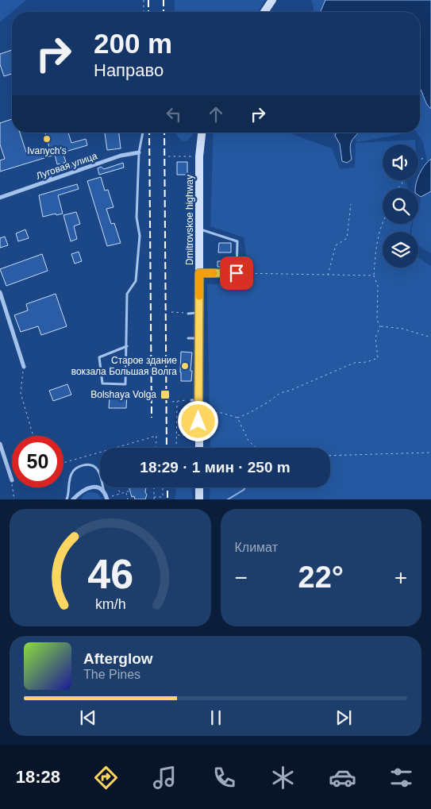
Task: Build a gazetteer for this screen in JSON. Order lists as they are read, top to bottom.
{
  "streets": {
    "main road": ["Dmitrovskoe highway"],
    "street": ["Луговая улица"]
  },
  "places": {
    "other": ["Ivanych's", "Старое здание вокзала Большая Волга"],
    "transit": ["Bolshaya Volga"]
  },
  "page": {
    "turn": ["200 m", "Направо"],
    "limit": "50",
    "trip": "18:29 · 1 мин · 250 m",
    "tile": "Климат",
    "heat": ["−", "22°", "+"],
    "song": ["Afterglow", "The Pines"],
    "tabs": "18:28",
    "gauge": ["46", "km/h"]
  }
}
